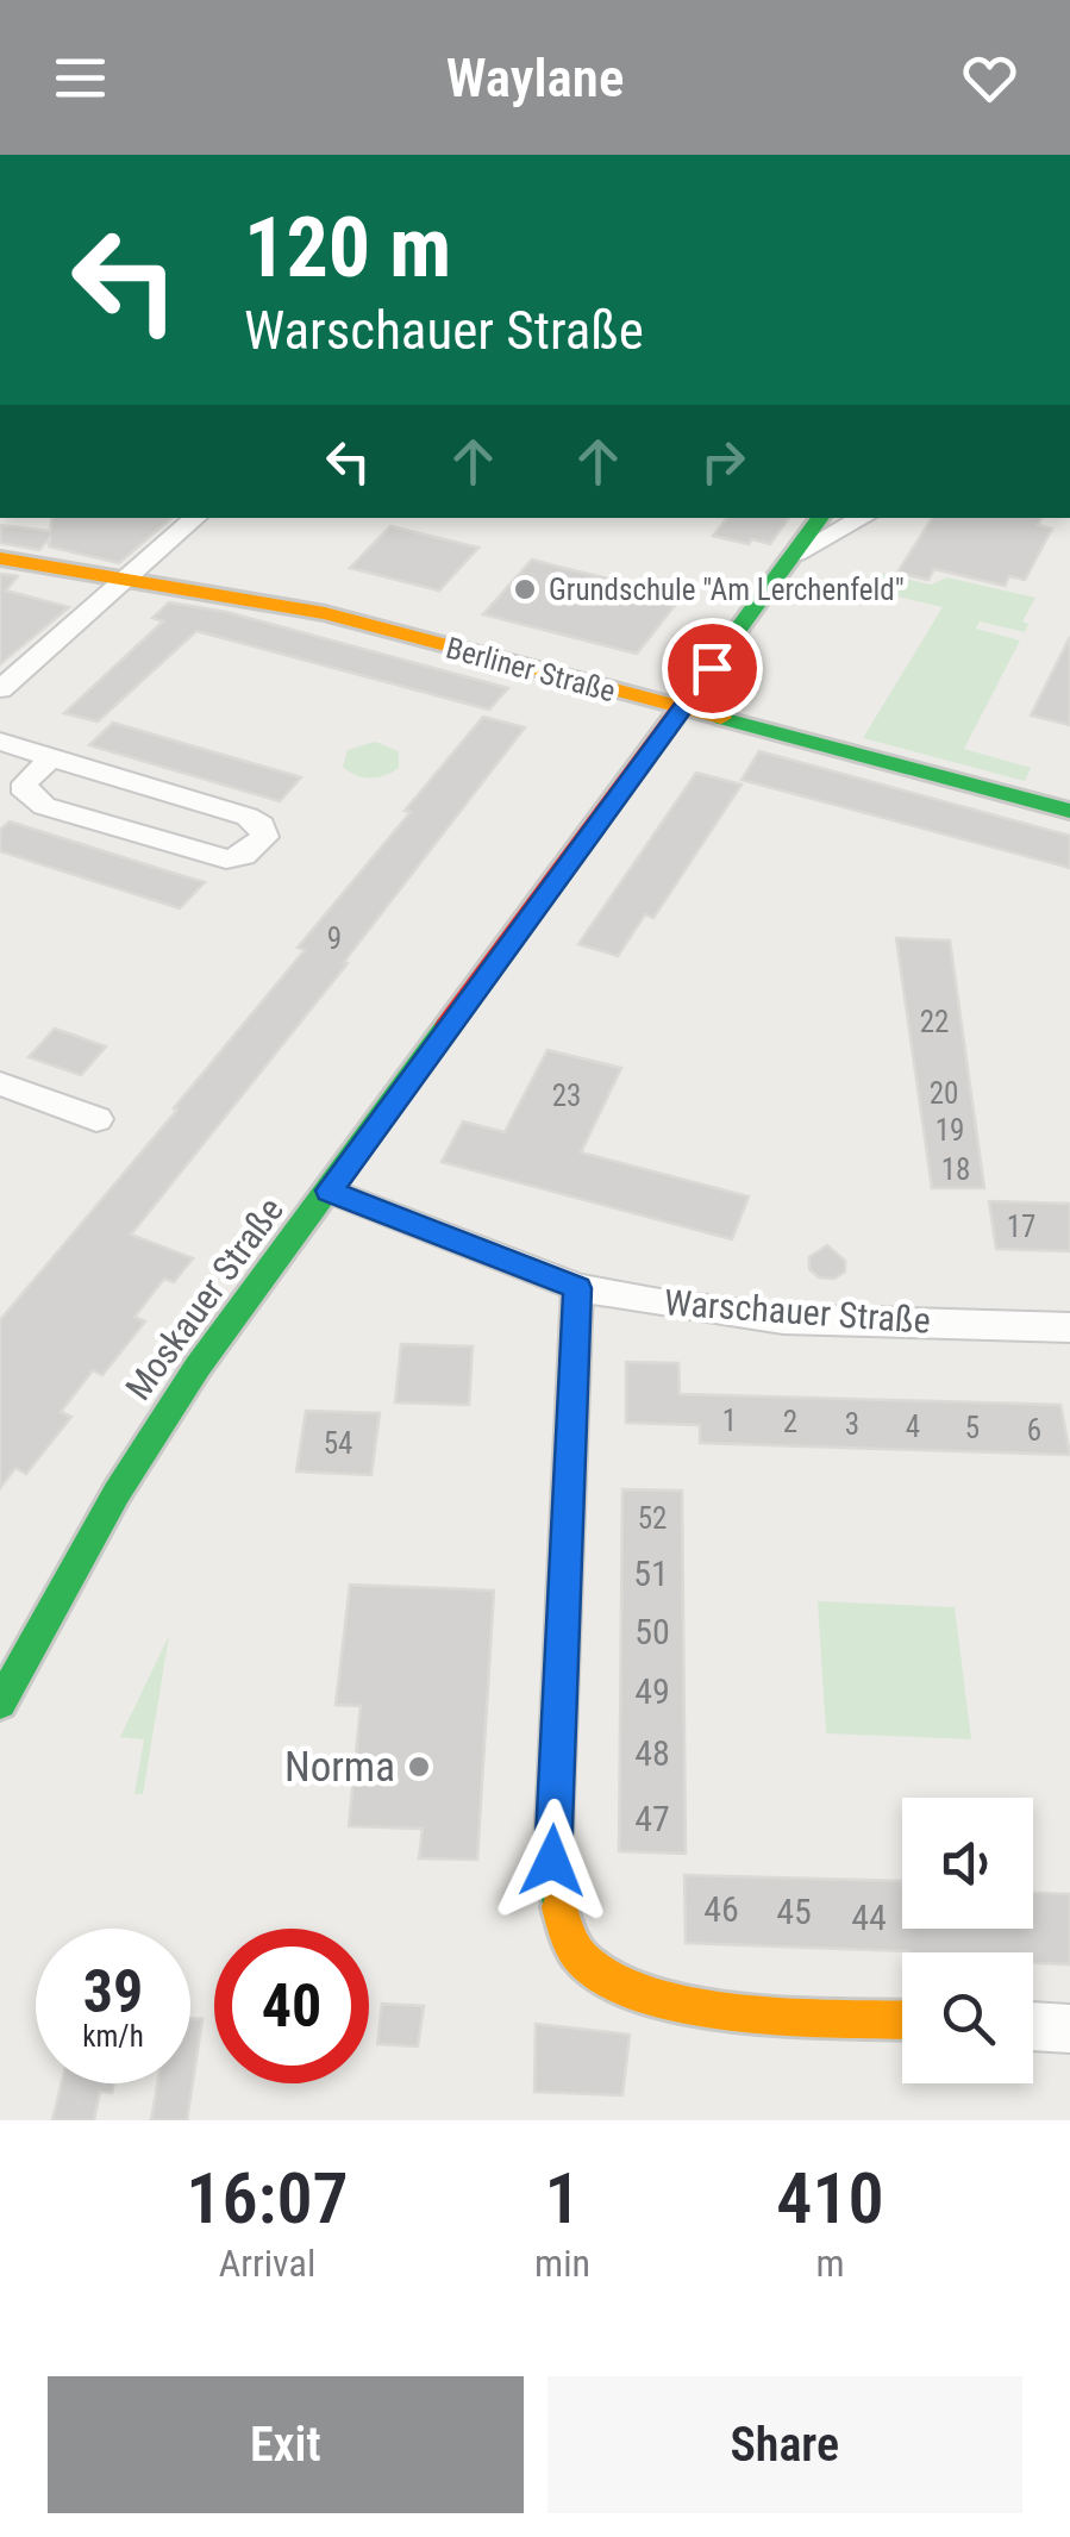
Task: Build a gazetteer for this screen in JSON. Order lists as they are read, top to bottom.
{
  "streets": {
    "street": ["Berliner Straße", "Moskauer Straße", "Warschauer Straße"]
  },
  "crossings": [
    ["Berliner Straße", "Moskauer Straße"],
    ["Moskauer Straße", "Warschauer Straße"]
  ],
  "places": ["Grundschule \"Am Lerchenfeld\"", "Norma"],
  "house_numbers": [
    "9",
    "22",
    "20",
    "23",
    "19",
    "18",
    "17",
    "1",
    "2",
    "3",
    "4",
    "5",
    "6",
    "54",
    "52",
    "51",
    "50",
    "49",
    "48",
    "47",
    "46",
    "45",
    "44"
  ],
  "page": {
    "header": "Waylane",
    "turn": ["120 m", "Warschauer Straße"],
    "speed": "39 km/h",
    "limit": "40",
    "eta": [
      "16:07",
      "Arrival",
      "1",
      "min",
      "410",
      "m"
    ],
    "buttons": ["Exit", "Share"]
  }
}
